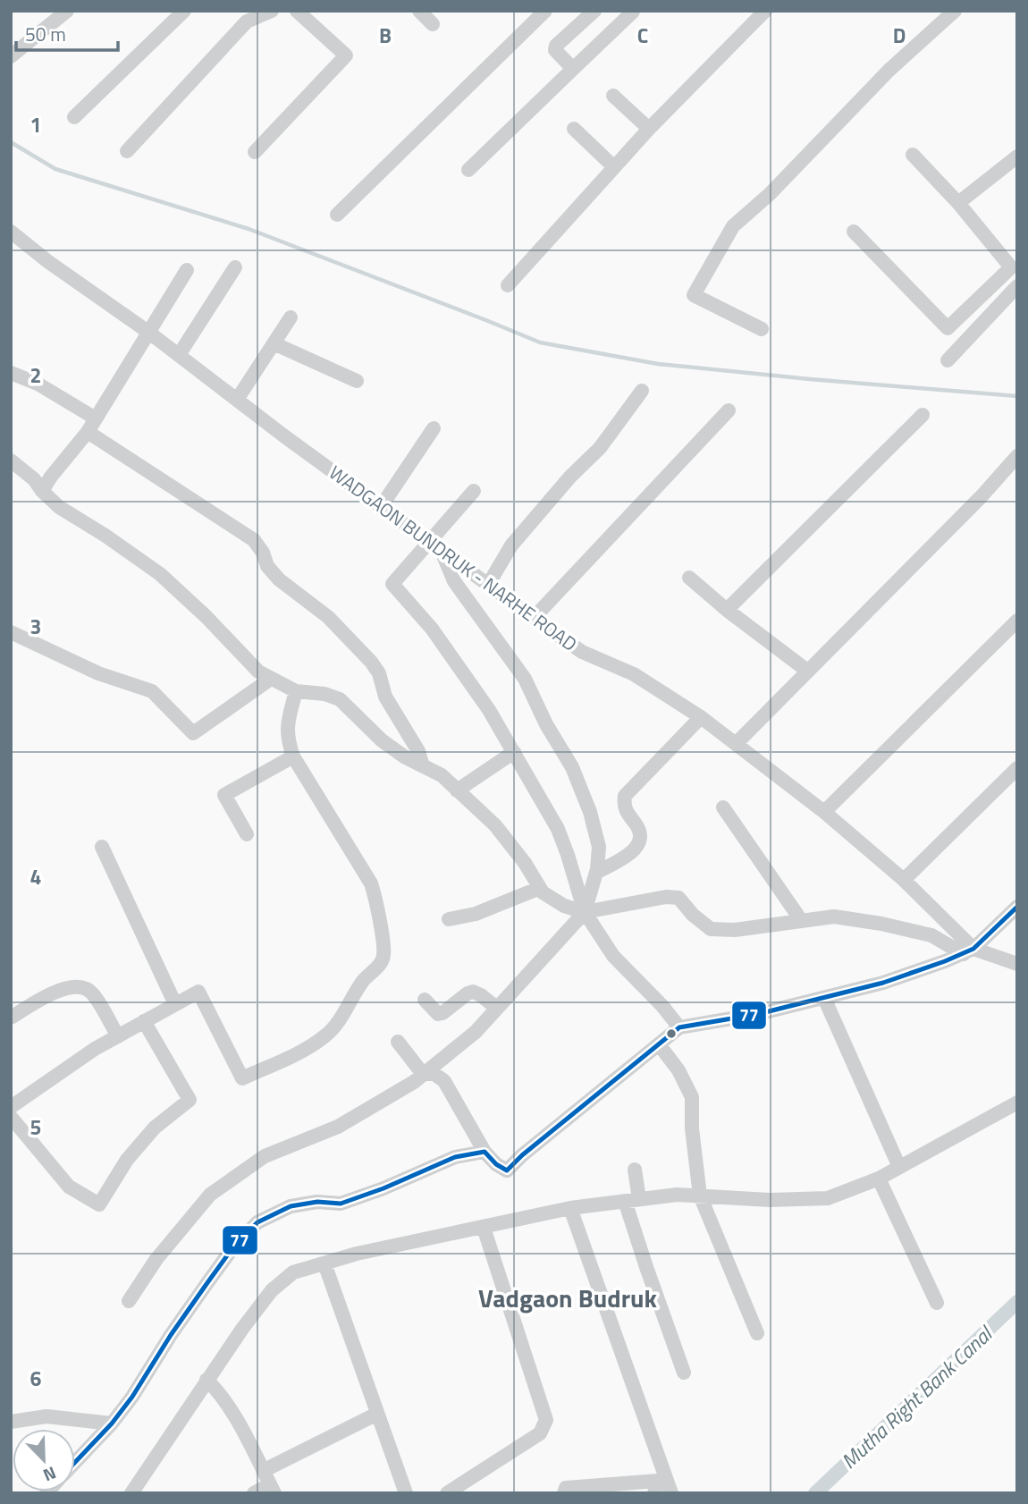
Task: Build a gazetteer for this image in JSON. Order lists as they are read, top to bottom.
{
  "streets": {
    "street": ["WADGAON BUNDRUK - NARHE ROAD"]
  },
  "districts": ["Vadgaon Budruk"],
  "water": ["Mutha Right Bank Canal"],
  "lines": ["transit line 77"],
  "scale_bar": "50 m",
  "north": "bottom right",
  "grid": {
    "columns": ["B", "C", "D"],
    "rows": [
      "1",
      "2",
      "3",
      "4",
      "5",
      "6"
    ]
  }
}
